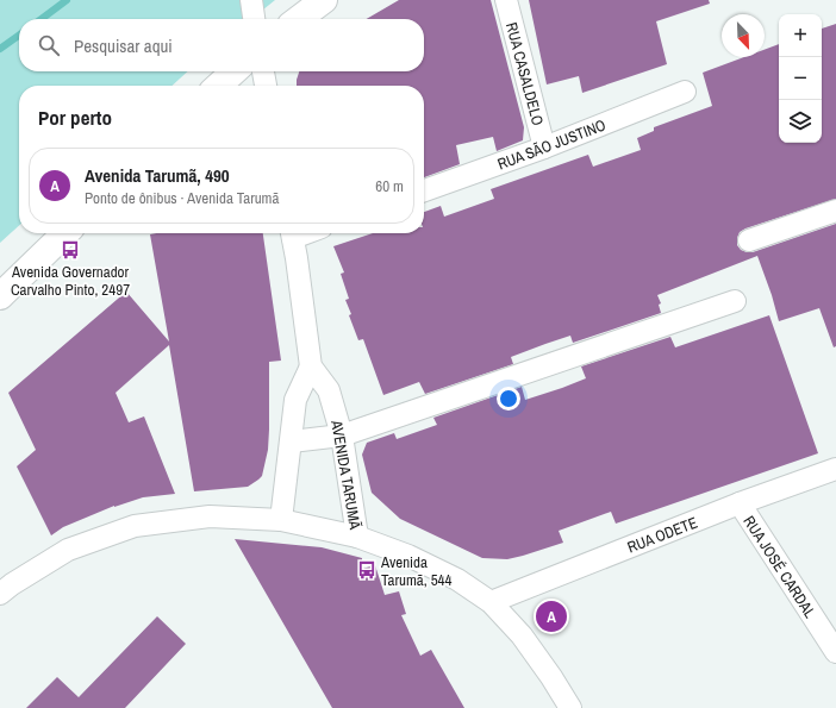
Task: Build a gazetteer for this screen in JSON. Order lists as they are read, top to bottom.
{
  "streets": {
    "street": [
      "RUA CASALDELO",
      "RUA SÃO JUSTINO",
      "AVENIDA TARUMÃ",
      "RUA ODETE",
      "RUA JOSÉ CARDAL"
    ]
  },
  "crossings": [
    ["RUA CASALDELO", "RUA SÃO JUSTINO"],
    ["AVENIDA TARUMÃ", "RUA ODETE"],
    ["RUA ODETE", "RUA JOSÉ CARDAL"]
  ],
  "places": {
    "bus stop": ["Avenida Governador Carvalho Pinto, 2497", "Avenida Tarumã, 544"]
  },
  "north": "bottom right",
  "page": {
    "map_buttons": ["+", "−"],
    "search": "Pesquisar aqui",
    "heading": "Por perto",
    "list": [
      {
        "mark": "A",
        "name": "Avenida Tarumã, 490",
        "note": "Ponto de ônibus · Avenida Tarumã",
        "value": "60 m"
      }
    ],
    "pins": "A"
  }
}
